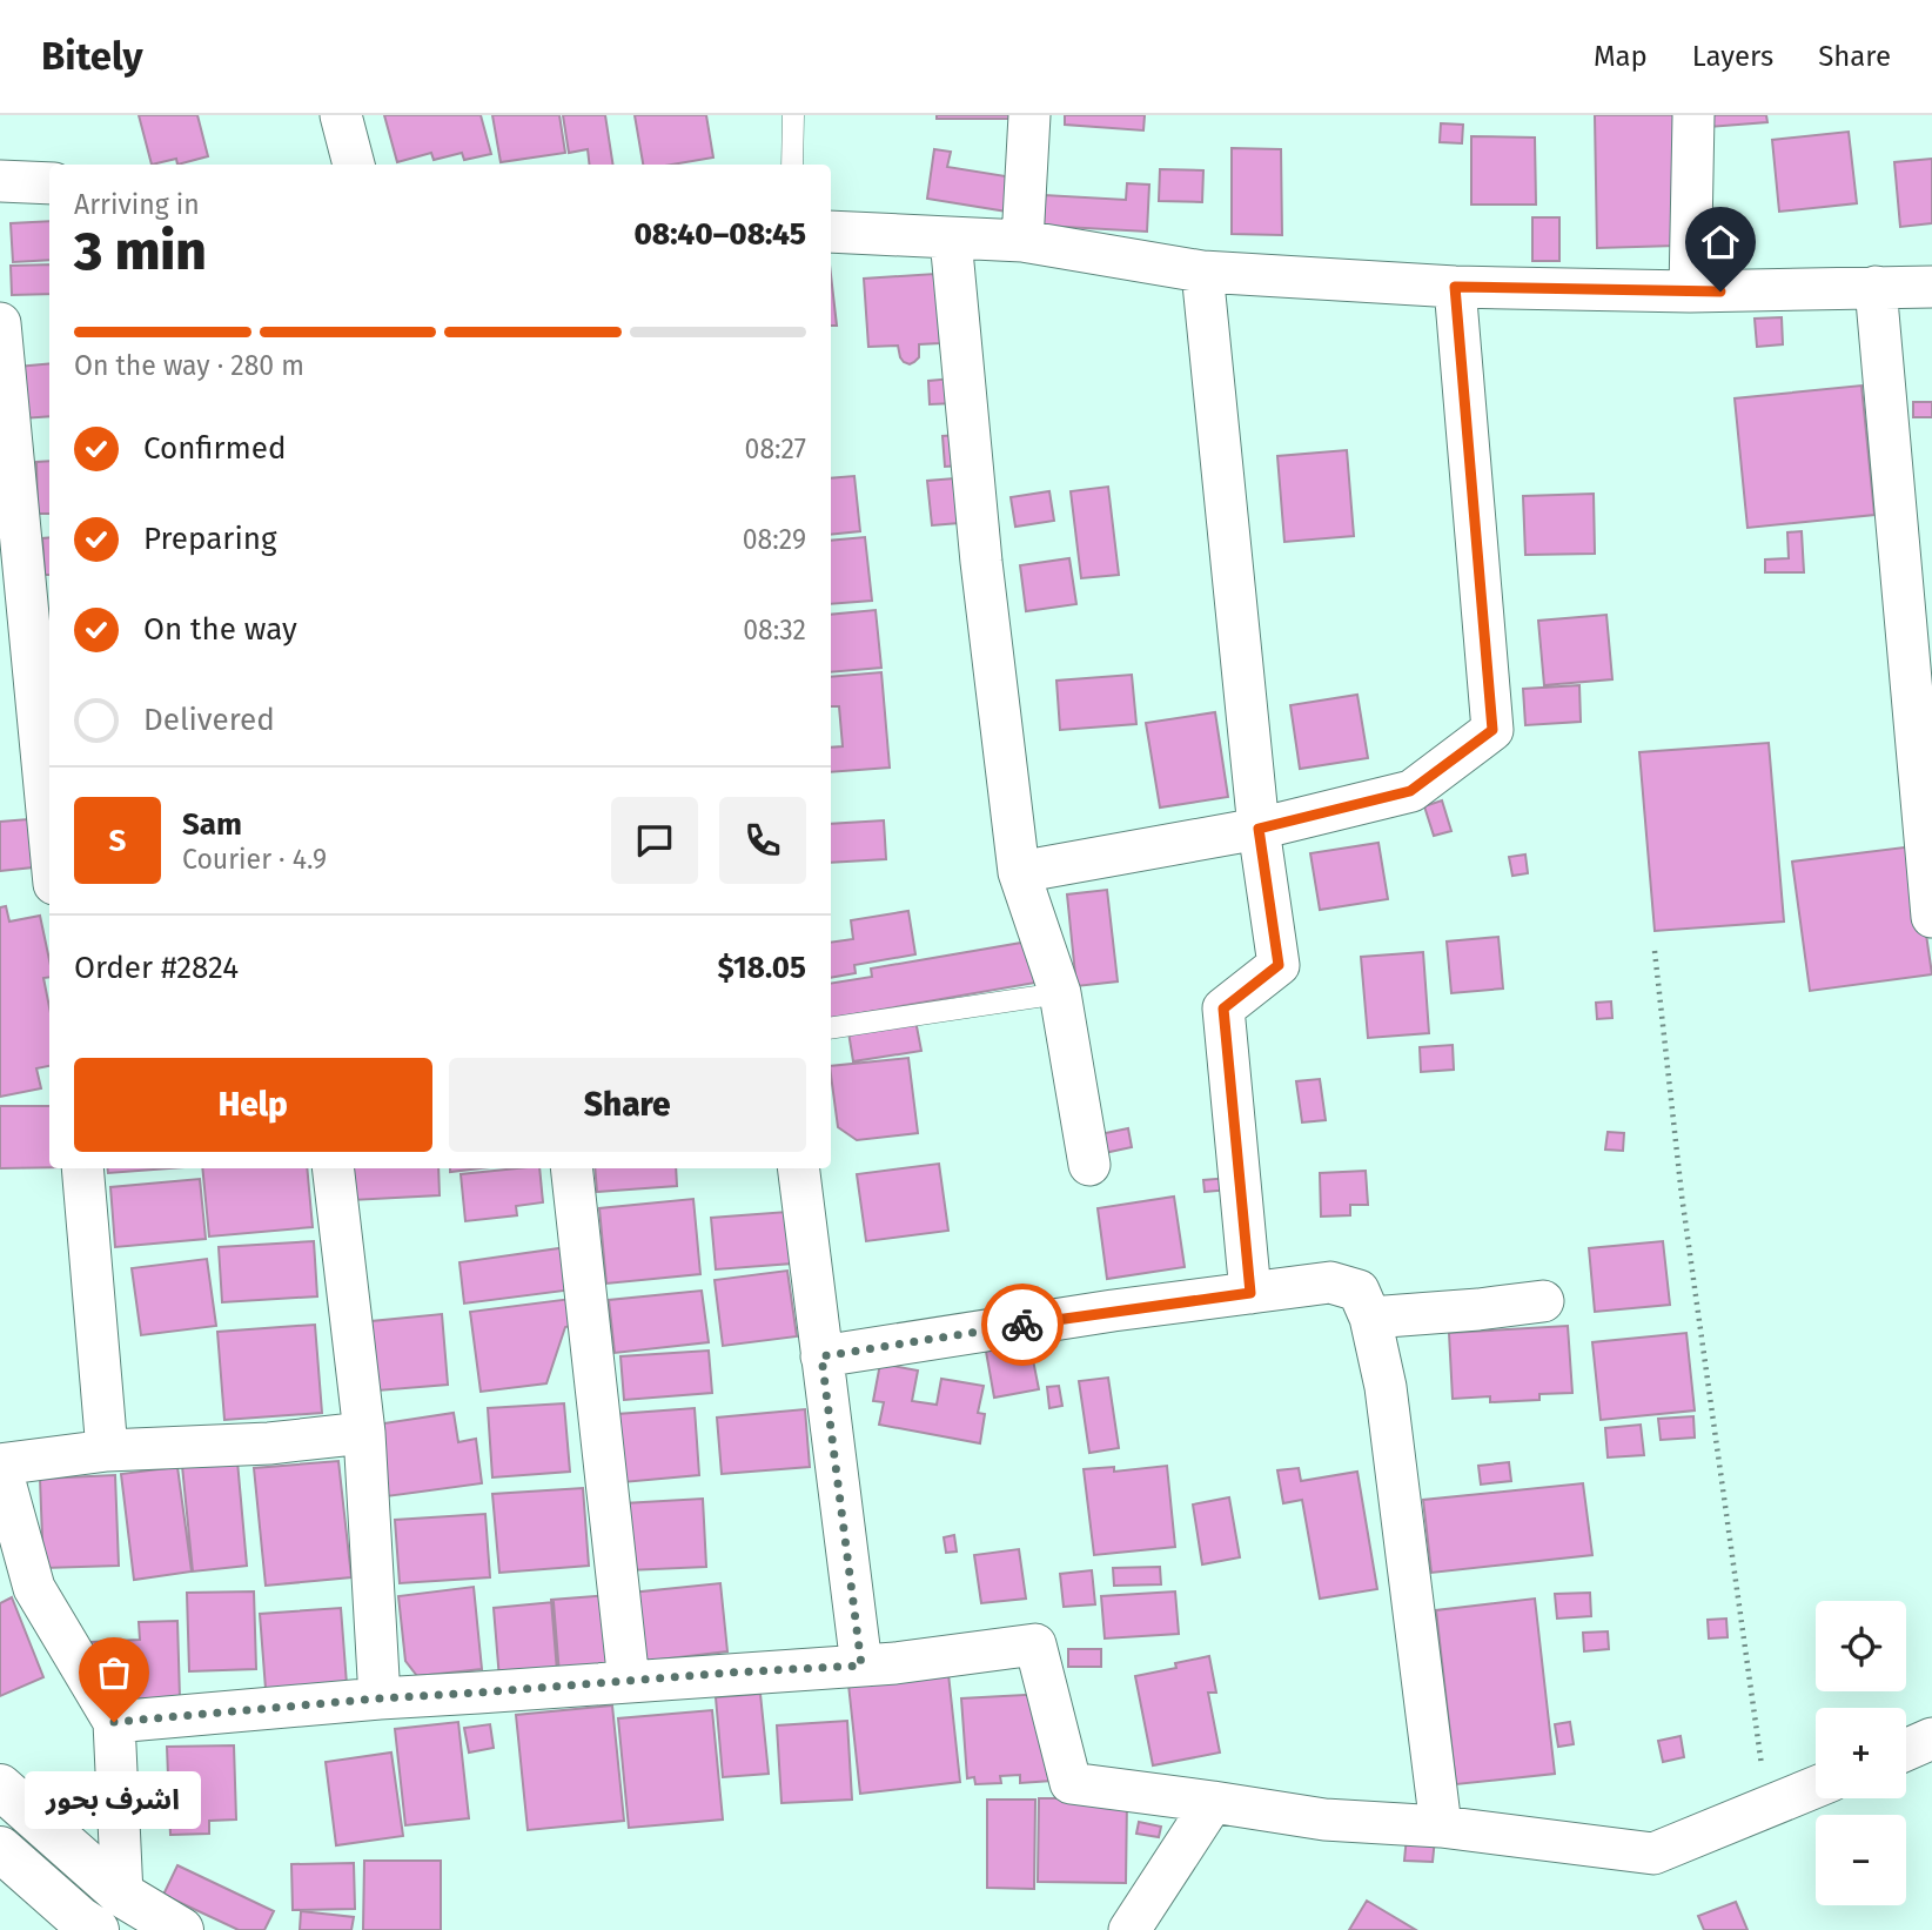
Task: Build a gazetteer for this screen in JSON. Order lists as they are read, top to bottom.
{
  "places": ["اشرف بحور"],
  "page": {
    "header": "Bitely",
    "nav": ["Map", "Layers", "Share"],
    "heading": ["3 min", "Arriving in", "08:40–08:45"],
    "panel": [
      "Sam",
      "Courier · 4.9",
      "Order #2824",
      "$18.05"
    ],
    "bar": "On the way · 280 m",
    "list": [
      ["Confirmed", "08:27"],
      ["Preparing", "08:29"],
      ["On the way", "08:32"],
      "Delivered"
    ],
    "round": "S",
    "buttons": ["Help", "Share"],
    "map_buttons": ["+", "−"],
    "bubble": "اشرف بحور"
  }
}
